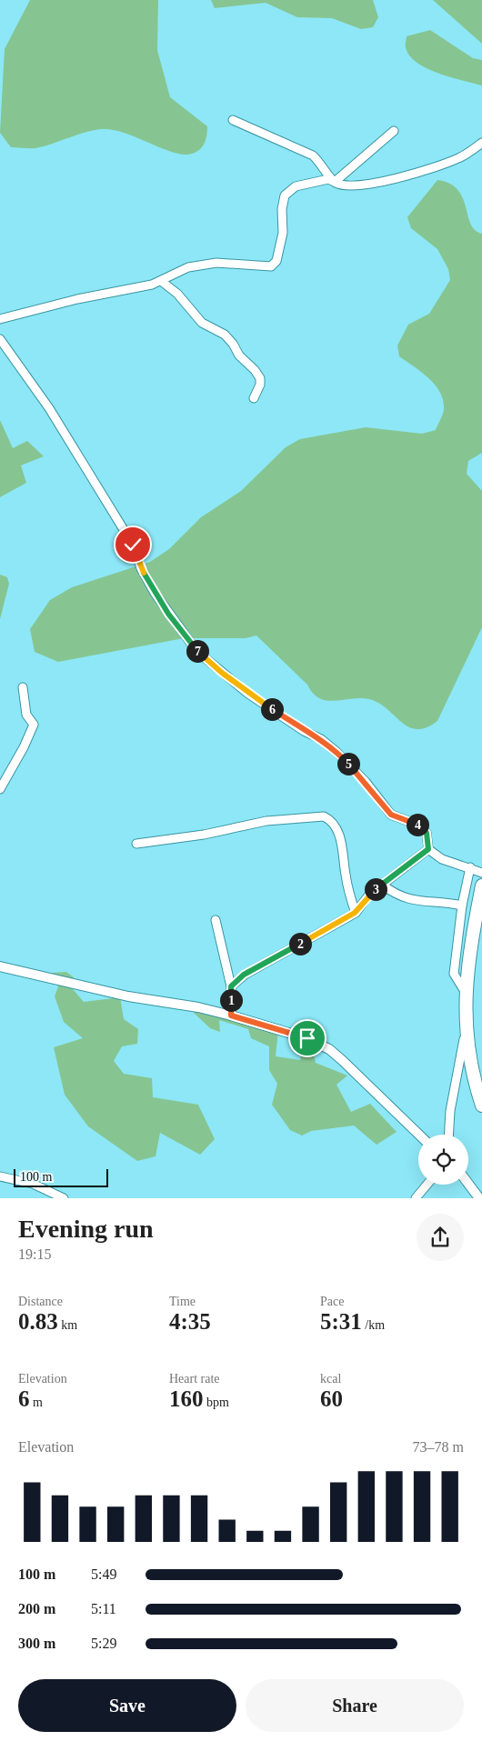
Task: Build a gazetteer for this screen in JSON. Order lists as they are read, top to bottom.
{
  "scale_bar": "100 m",
  "page": {
    "pins": [
      "7",
      "6",
      "5",
      "4",
      "3",
      "2",
      "1"
    ],
    "scale": "100 m",
    "heading": ["Evening run", "19:15"],
    "stats": [
      ["Distance", "0.83 km"],
      ["Time", "4:35"],
      ["Pace", "5:31 /km"],
      ["Elevation", "6 m"],
      ["Heart rate", "160 bpm"],
      ["kcal", "60"]
    ],
    "chart": ["Elevation", "73–78 m"],
    "list": [
      {
        "name": "100 m",
        "note": "5:49"
      },
      {
        "name": "200 m",
        "note": "5:11"
      },
      {
        "name": "300 m",
        "note": "5:29"
      }
    ],
    "buttons": ["Save", "Share"]
  }
}
